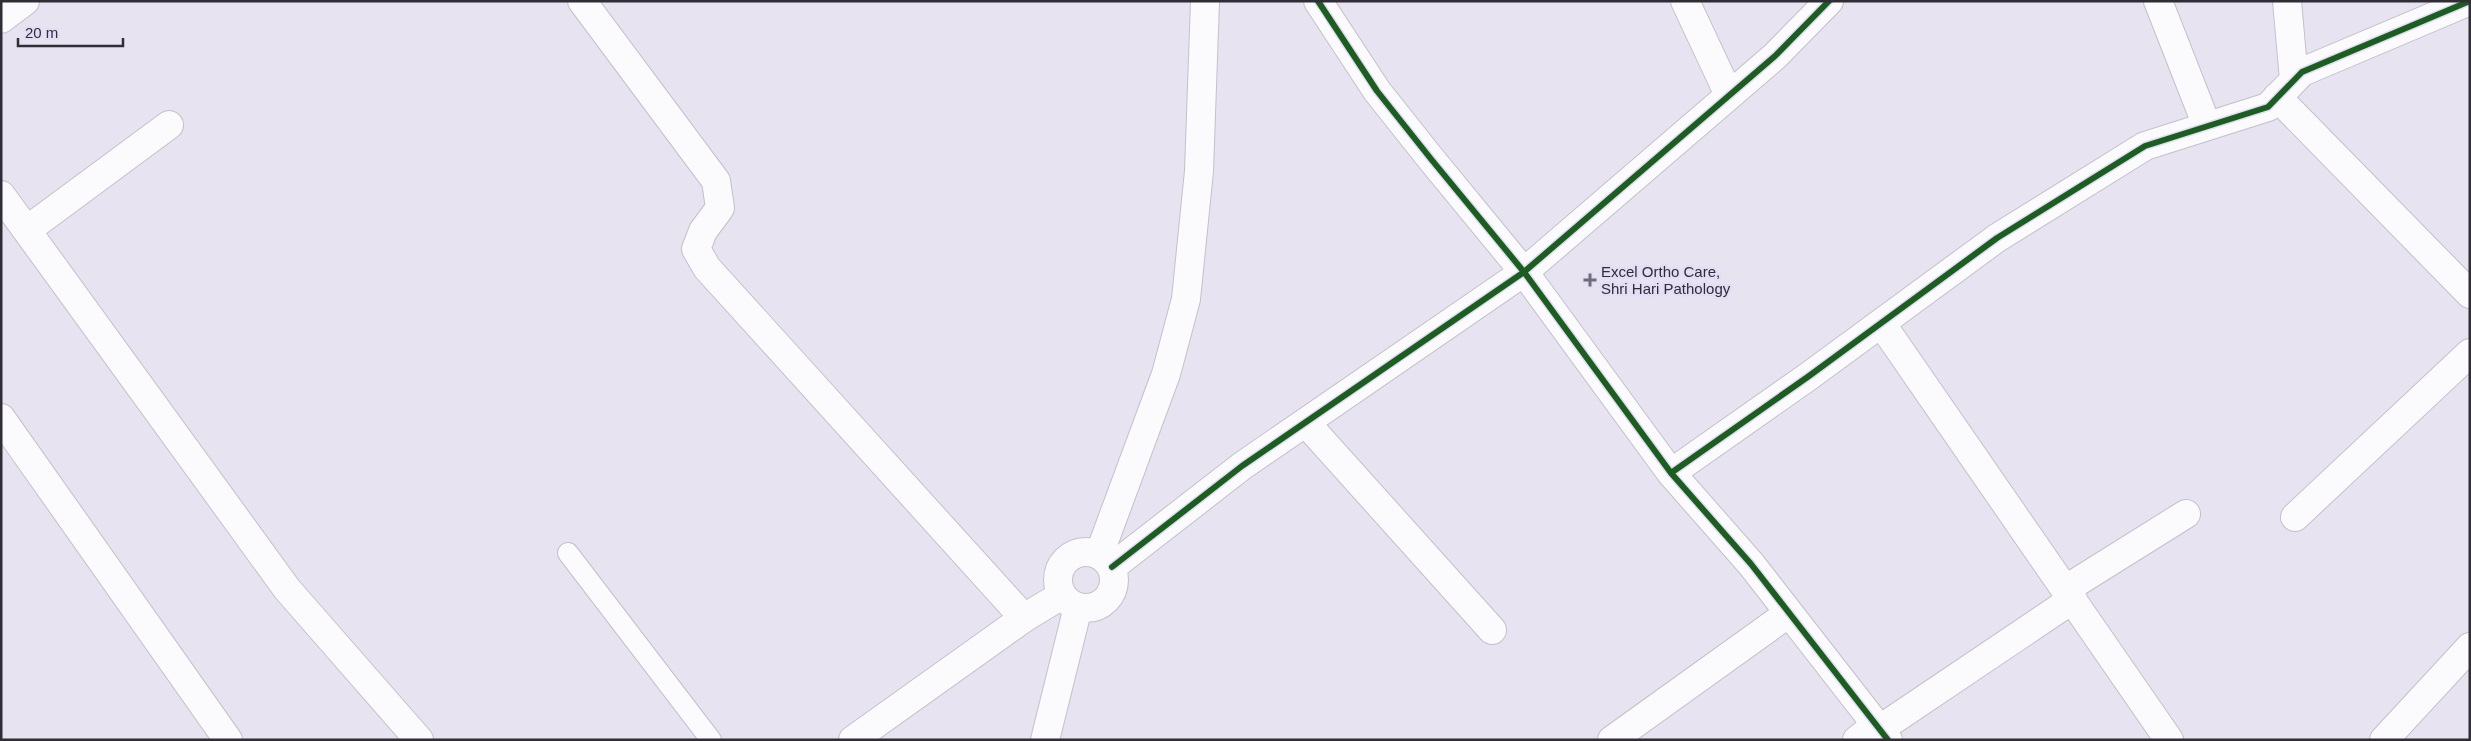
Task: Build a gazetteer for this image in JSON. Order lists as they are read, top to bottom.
{
  "places": {
    "health": ["Excel Ortho Care, Shri Hari Pathology"]
  },
  "scale_bar": "20 m"
}
